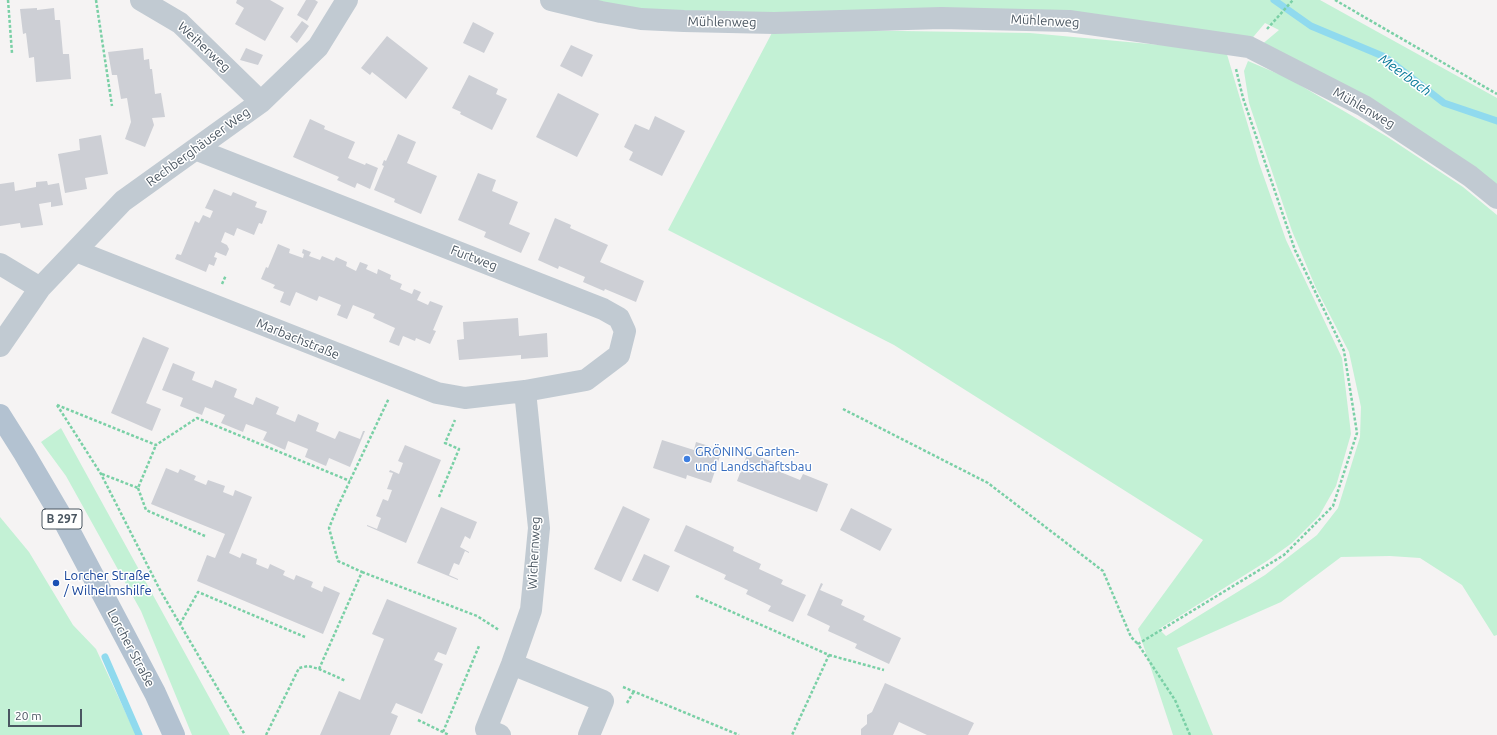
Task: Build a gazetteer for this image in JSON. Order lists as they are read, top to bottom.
{
  "streets": {
    "main road": ["B 297", "Lorcher Straße"],
    "street": [
      "Mühlenweg",
      "Weiherweg",
      "Rechberghäuser Weg",
      "Furtweg",
      "Marbachstraße",
      "Wichernweg"
    ]
  },
  "crossings": [
    ["Weiherweg", "Rechberghäuser Weg"],
    ["Rechberghäuser Weg", "Furtweg"],
    ["Rechberghäuser Weg", "Marbachstraße"],
    ["Furtweg", "Marbachstraße"],
    ["Furtweg", "Wichernweg"],
    ["Marbachstraße", "Wichernweg"]
  ],
  "water": ["Meerbach"],
  "places": ["GRÖNING Garten- und Landschaftsbau", "Lorcher Straße / Wilhelmshilfe"],
  "scale_bar": "20 m"
}
